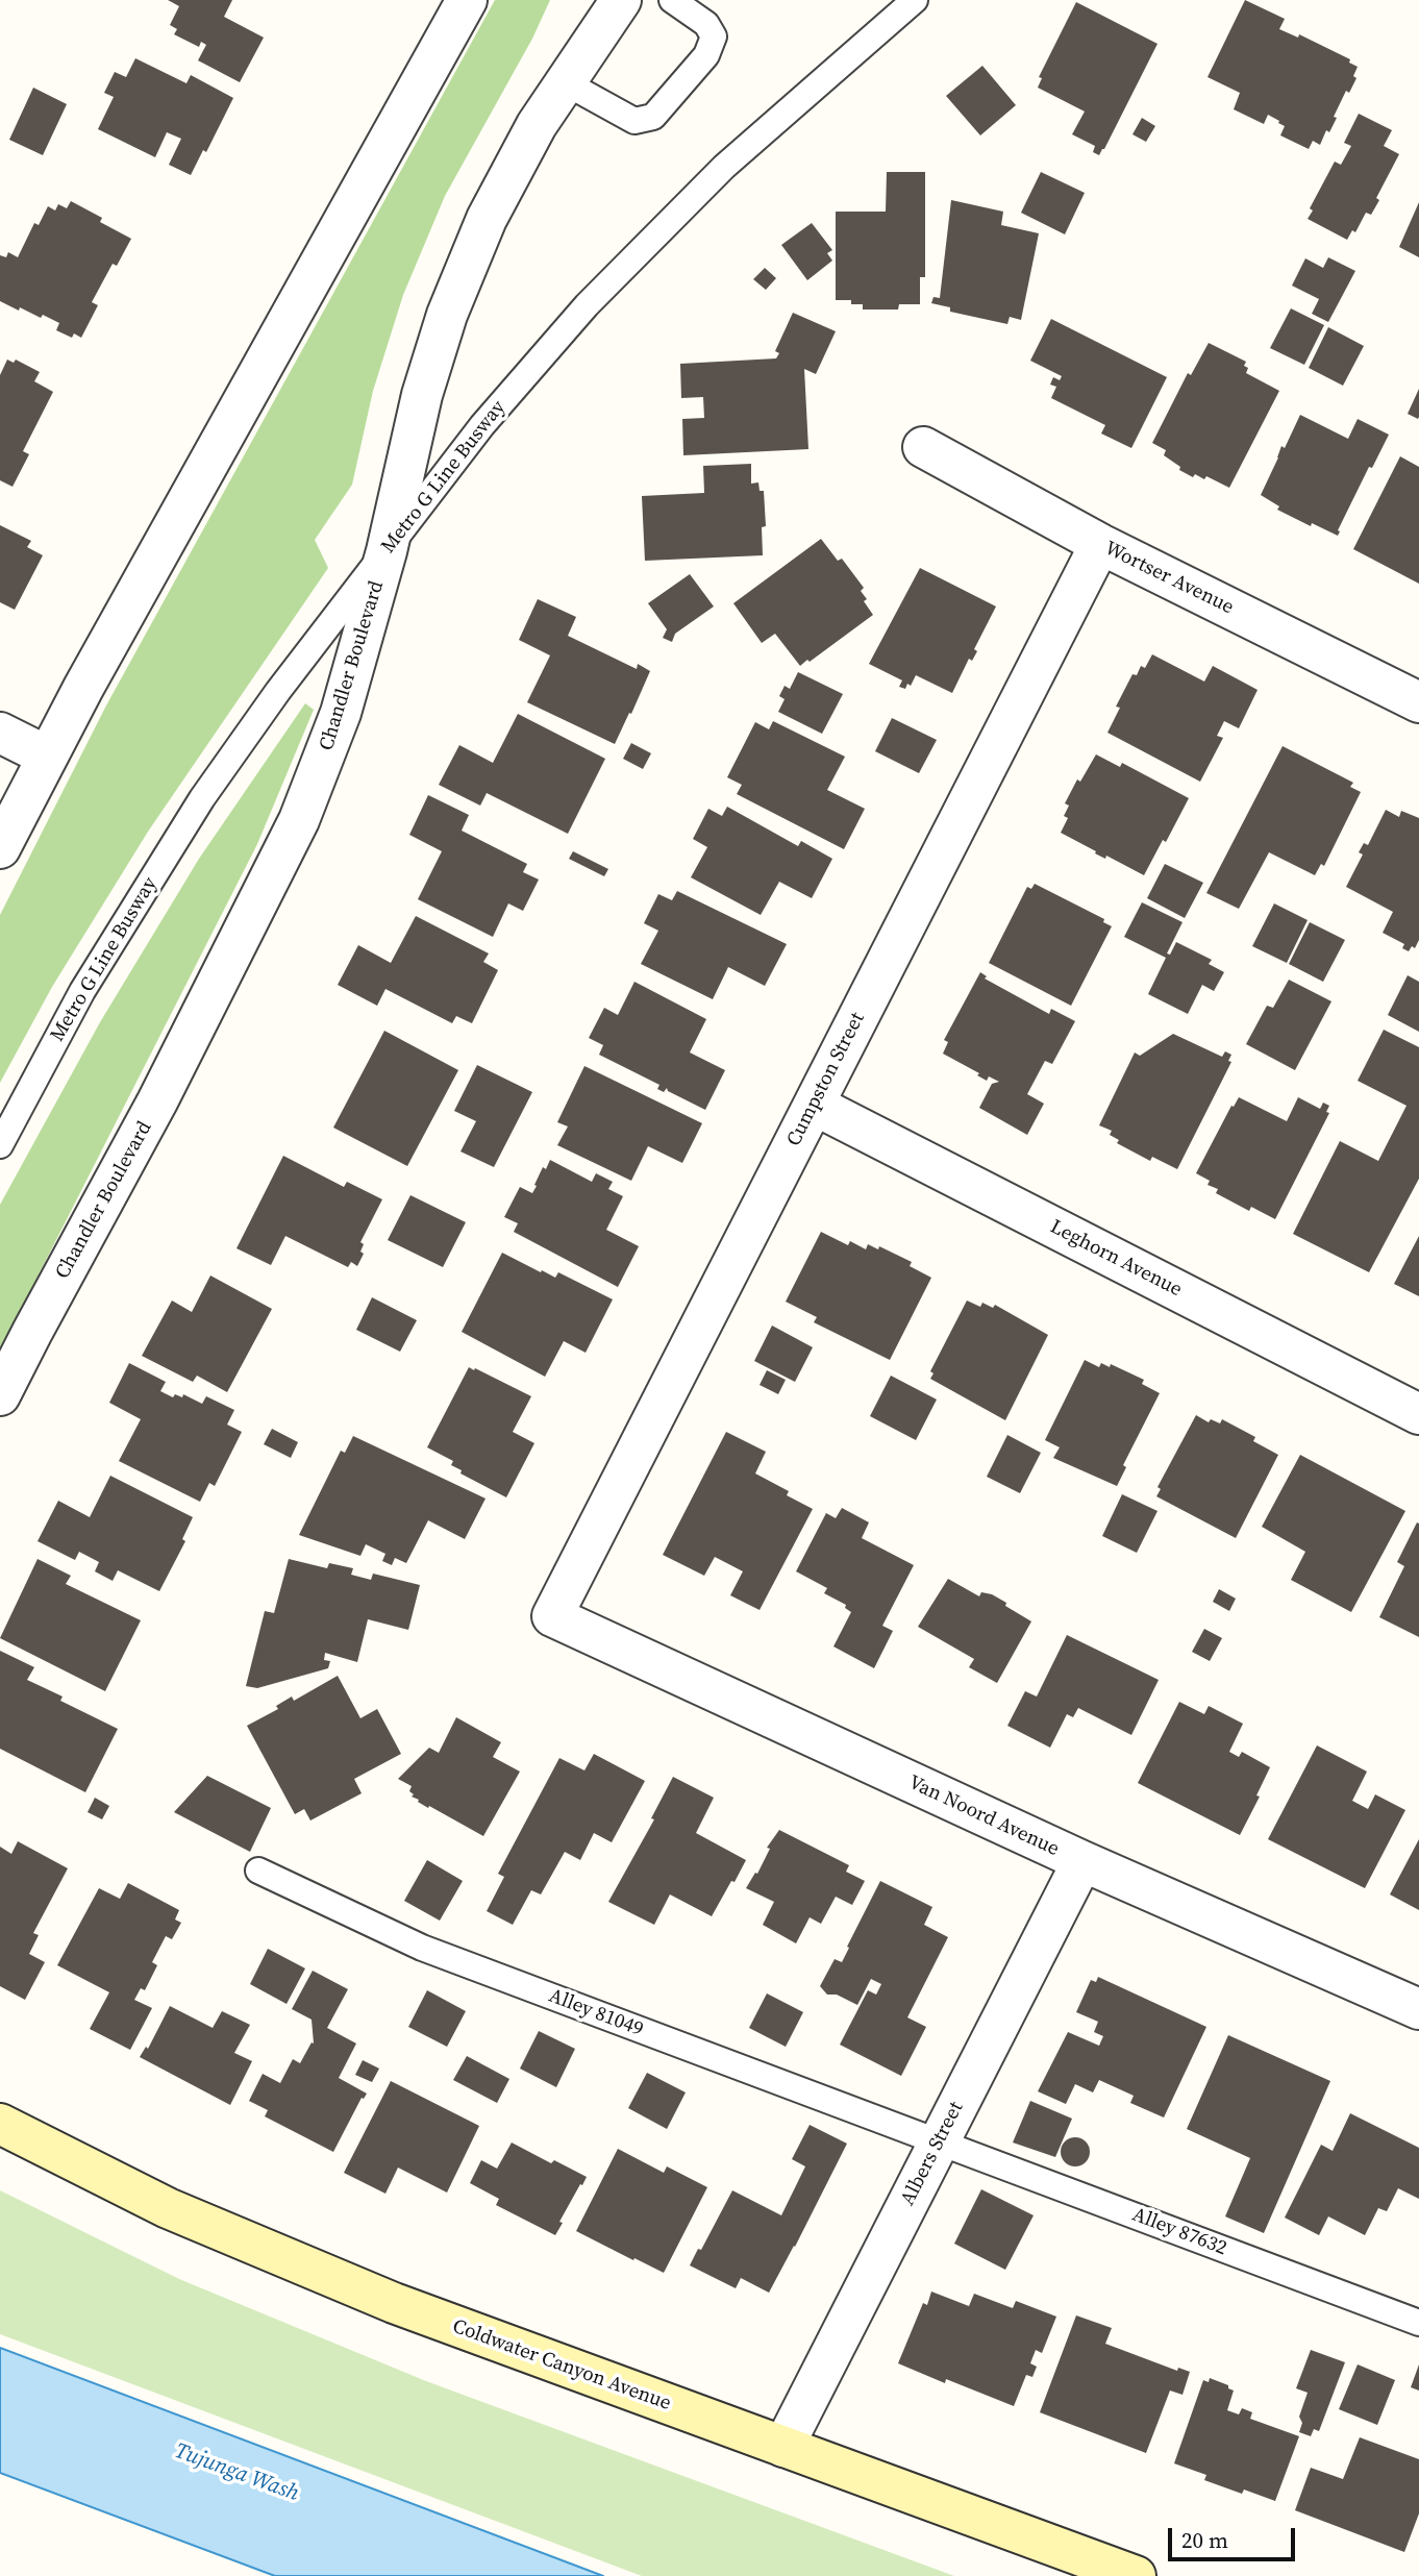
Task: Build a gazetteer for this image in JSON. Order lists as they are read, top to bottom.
{
  "streets": {
    "main road": ["Coldwater Canyon Avenue"],
    "street": [
      "Wortser Avenue",
      "Chandler Boulevard",
      "Cumpston Street",
      "Leghorn Avenue",
      "Van Noord Avenue",
      "Albers Street"
    ],
    "lane": ["Metro G Line Busway", "Alley 81049", "Alley 87632"]
  },
  "crossings": [
    ["Metro G Line Busway", "Chandler Boulevard"],
    ["Wortser Avenue", "Cumpston Street"],
    ["Cumpston Street", "Leghorn Avenue"],
    ["Cumpston Street", "Van Noord Avenue"],
    ["Van Noord Avenue", "Albers Street"],
    ["Alley 81049", "Albers Street"],
    ["Alley 81049", "Alley 87632"],
    ["Albers Street", "Alley 87632"],
    ["Albers Street", "Coldwater Canyon Avenue"]
  ],
  "water": ["Tujunga Wash"],
  "scale_bar": "20 m"
}
